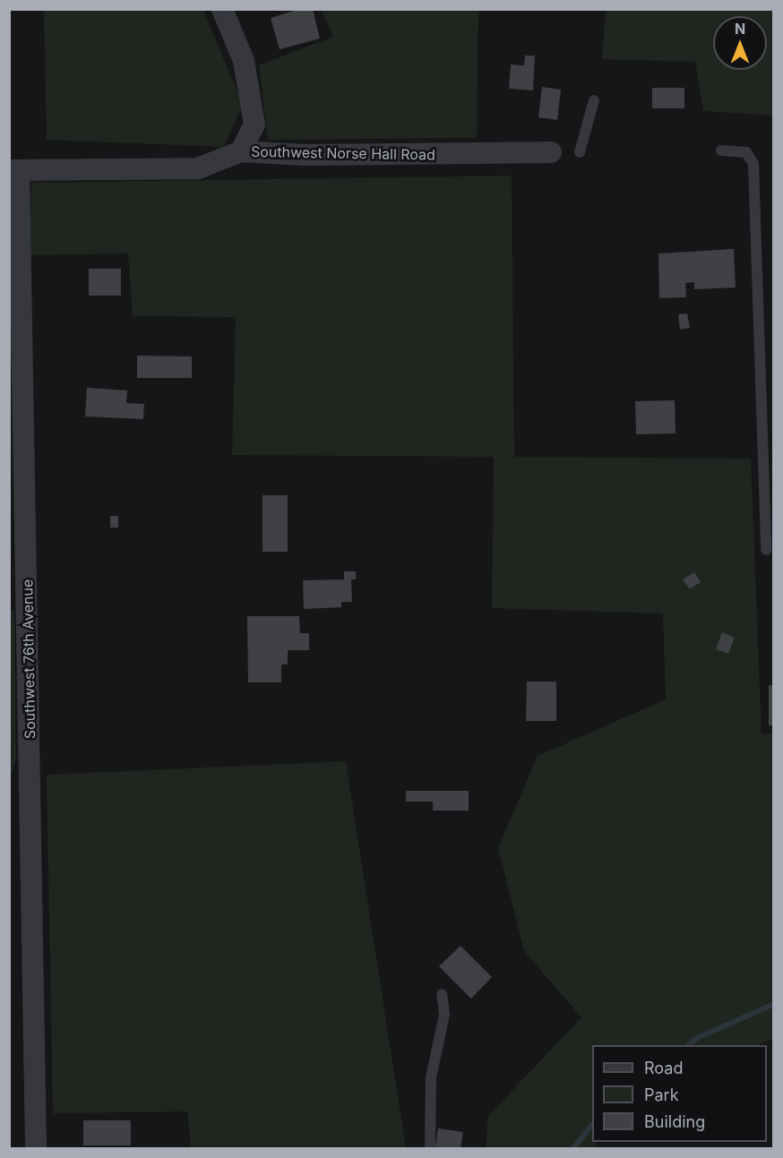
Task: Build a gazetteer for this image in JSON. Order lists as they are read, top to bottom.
{
  "streets": {
    "street": ["Southwest Norse Hall Road", "Southwest 76th Avenue"]
  },
  "crossings": [
    ["Southwest Norse Hall Road", "Southwest 76th Avenue"]
  ],
  "legend": ["Road", "Park", "Building"],
  "north": "top"
}
